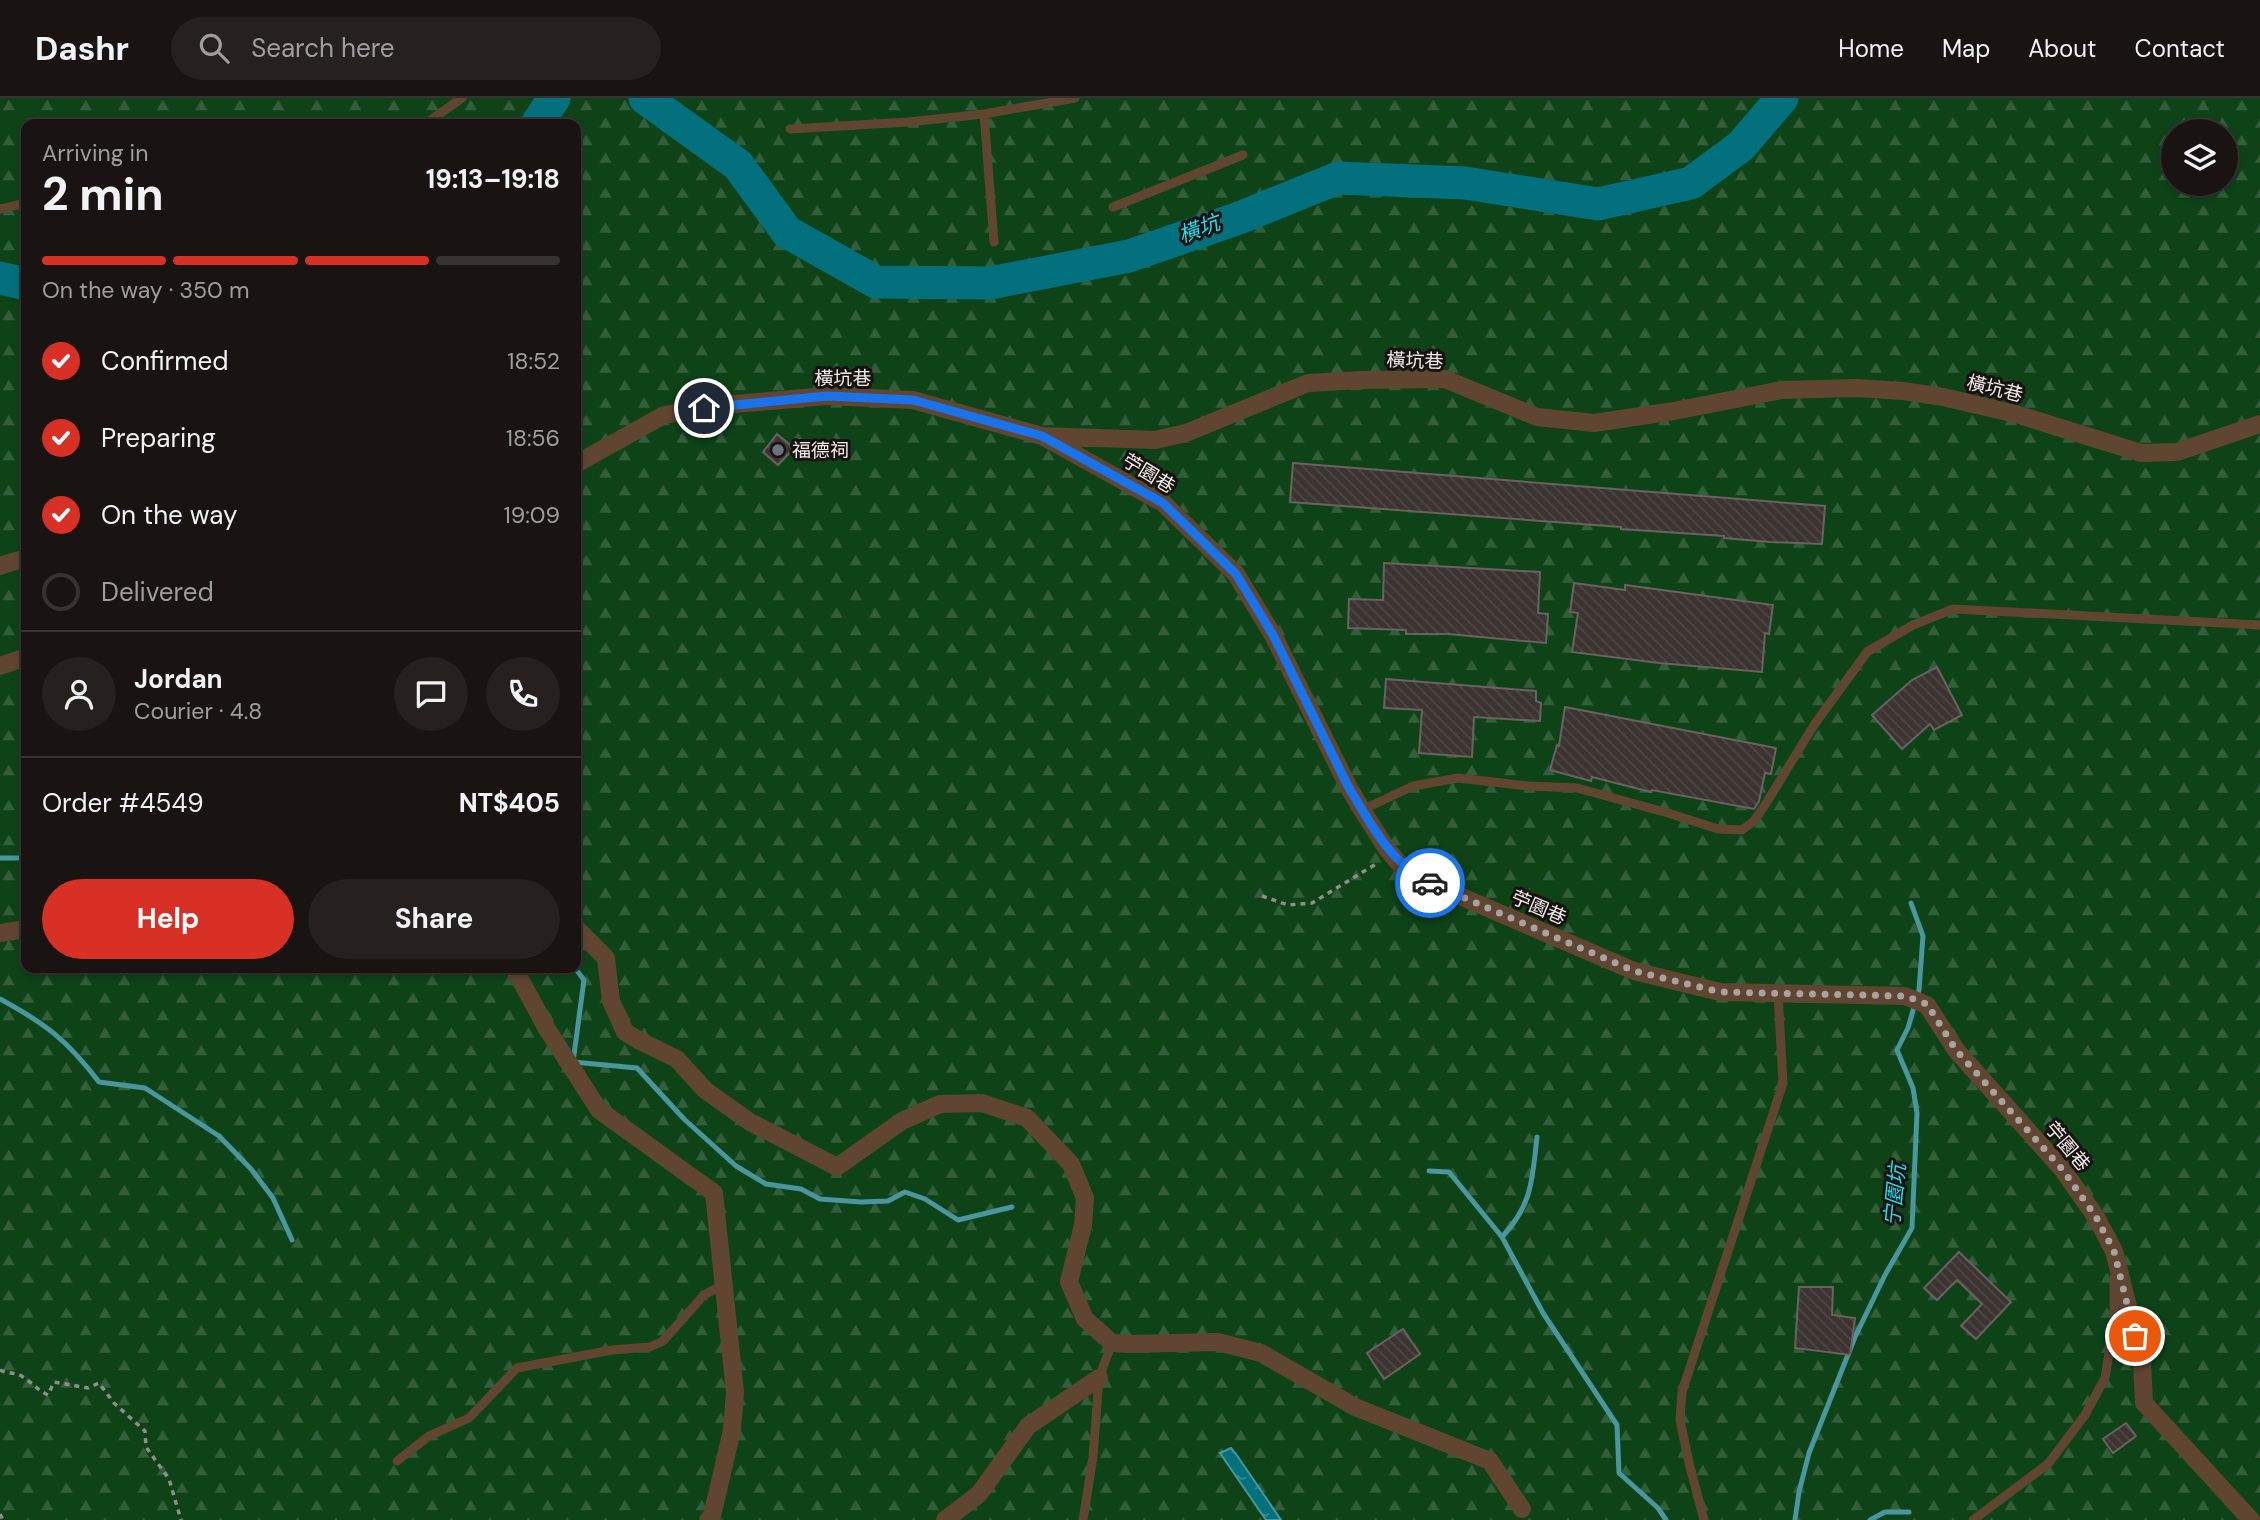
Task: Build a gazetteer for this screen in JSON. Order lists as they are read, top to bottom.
{
  "streets": {
    "street": ["橫坑巷", "苧園巷"]
  },
  "crossings": [
    ["橫坑巷", "苧園巷"]
  ],
  "water": ["橫坑", "宁園坑"],
  "places": ["福德祠"],
  "page": {
    "header": "Dashr",
    "search": "Search here",
    "nav": [
      "Home",
      "Map",
      "About",
      "Contact"
    ],
    "heading": ["2 min", "Arriving in", "19:13–19:18"],
    "panel": [
      "Jordan",
      "Courier · 4.8",
      "Order #4549",
      "NT$405"
    ],
    "bar": "On the way · 350 m",
    "list": [
      ["Confirmed", "18:52"],
      ["Preparing", "18:56"],
      ["On the way", "19:09"],
      "Delivered"
    ],
    "buttons": ["Help", "Share"]
  }
}
